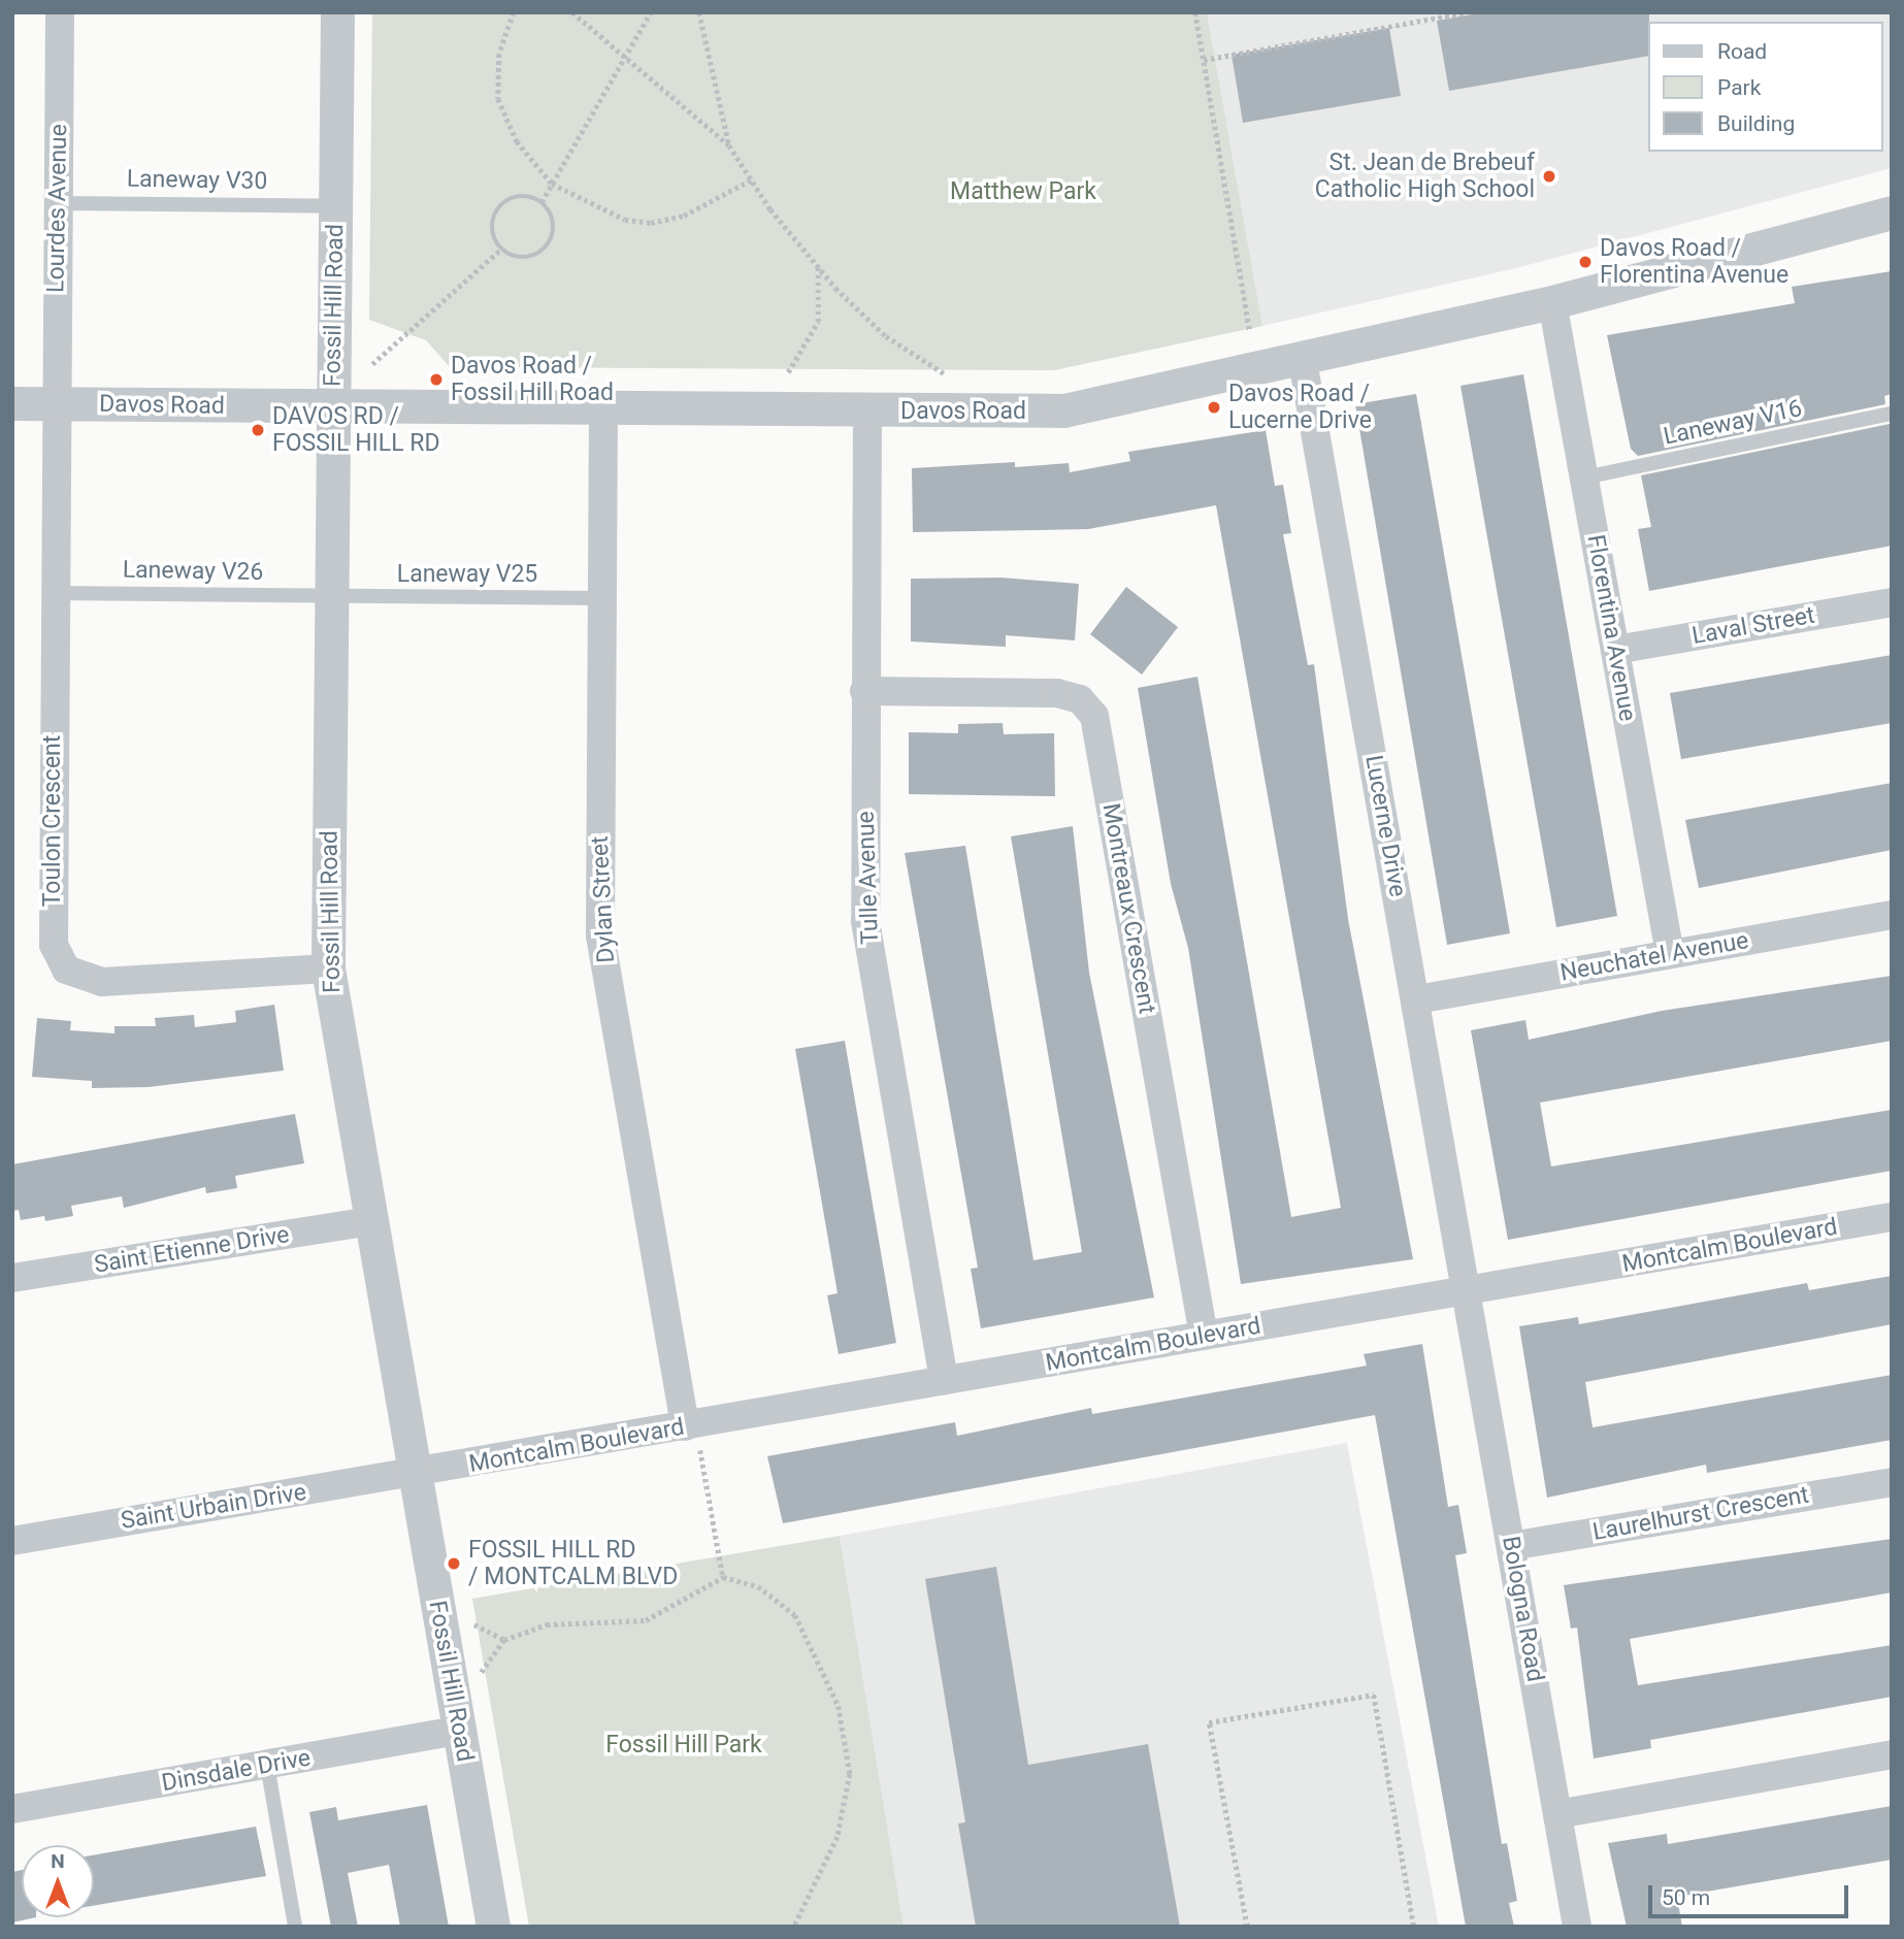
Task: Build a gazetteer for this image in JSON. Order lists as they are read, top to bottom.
{
  "streets": {
    "street": [
      "Lourdes Avenue",
      "Fossil Hill Road",
      "Davos Road",
      "Laval Street",
      "Florentina Avenue",
      "Toulon Crescent",
      "Lucerne Drive",
      "Tulle Avenue",
      "Dylan Street",
      "Montreaux Crescent",
      "Neuchatel Avenue",
      "Montcalm Boulevard",
      "Saint Etienne Drive",
      "Saint Urbain Drive",
      "Laurelhurst Crescent",
      "Bologna Road",
      "Dinsdale Drive"
    ],
    "lane": [
      "Laneway V30",
      "Laneway V16",
      "Laneway V26",
      "Laneway V25"
    ]
  },
  "crossings": [
    ["Laneway V30", "Lourdes Avenue"],
    ["Laneway V30", "Fossil Hill Road"],
    ["Lourdes Avenue", "Davos Road"],
    ["Lourdes Avenue", "Toulon Crescent"],
    ["Fossil Hill Road", "Davos Road"],
    ["Fossil Hill Road", "Laneway V26"],
    ["Fossil Hill Road", "Laneway V25"],
    ["Fossil Hill Road", "Toulon Crescent"],
    ["Fossil Hill Road", "Montcalm Boulevard"],
    ["Fossil Hill Road", "Saint Etienne Drive"],
    ["Fossil Hill Road", "Saint Urbain Drive"],
    ["Fossil Hill Road", "Dinsdale Drive"],
    ["Davos Road", "Florentina Avenue"],
    ["Davos Road", "Toulon Crescent"],
    ["Davos Road", "Lucerne Drive"],
    ["Davos Road", "Tulle Avenue"],
    ["Davos Road", "Dylan Street"],
    ["Laneway V16", "Florentina Avenue"],
    ["Laneway V26", "Laneway V25"],
    ["Laneway V26", "Toulon Crescent"],
    ["Laneway V25", "Dylan Street"],
    ["Laval Street", "Florentina Avenue"],
    ["Florentina Avenue", "Neuchatel Avenue"],
    ["Lucerne Drive", "Neuchatel Avenue"],
    ["Lucerne Drive", "Montcalm Boulevard"],
    ["Lucerne Drive", "Bologna Road"],
    ["Tulle Avenue", "Montreaux Crescent"],
    ["Tulle Avenue", "Montcalm Boulevard"],
    ["Dylan Street", "Montcalm Boulevard"],
    ["Montreaux Crescent", "Montcalm Boulevard"],
    ["Montcalm Boulevard", "Saint Urbain Drive"],
    ["Montcalm Boulevard", "Bologna Road"],
    ["Laurelhurst Crescent", "Bologna Road"]
  ],
  "parks": ["Matthew Park", "Fossil Hill Park"],
  "places": [
    "St. Jean de Brebeuf Catholic High School",
    "Davos Road / Florentina Avenue",
    "Davos Road / Fossil Hill Road",
    "Davos Road / Lucerne Drive",
    "DAVOS RD / FOSSIL HILL RD",
    "FOSSIL HILL RD / MONTCALM BLVD"
  ],
  "legend": ["Road", "Park", "Building"],
  "scale_bar": "50 m",
  "north": "top"
}
